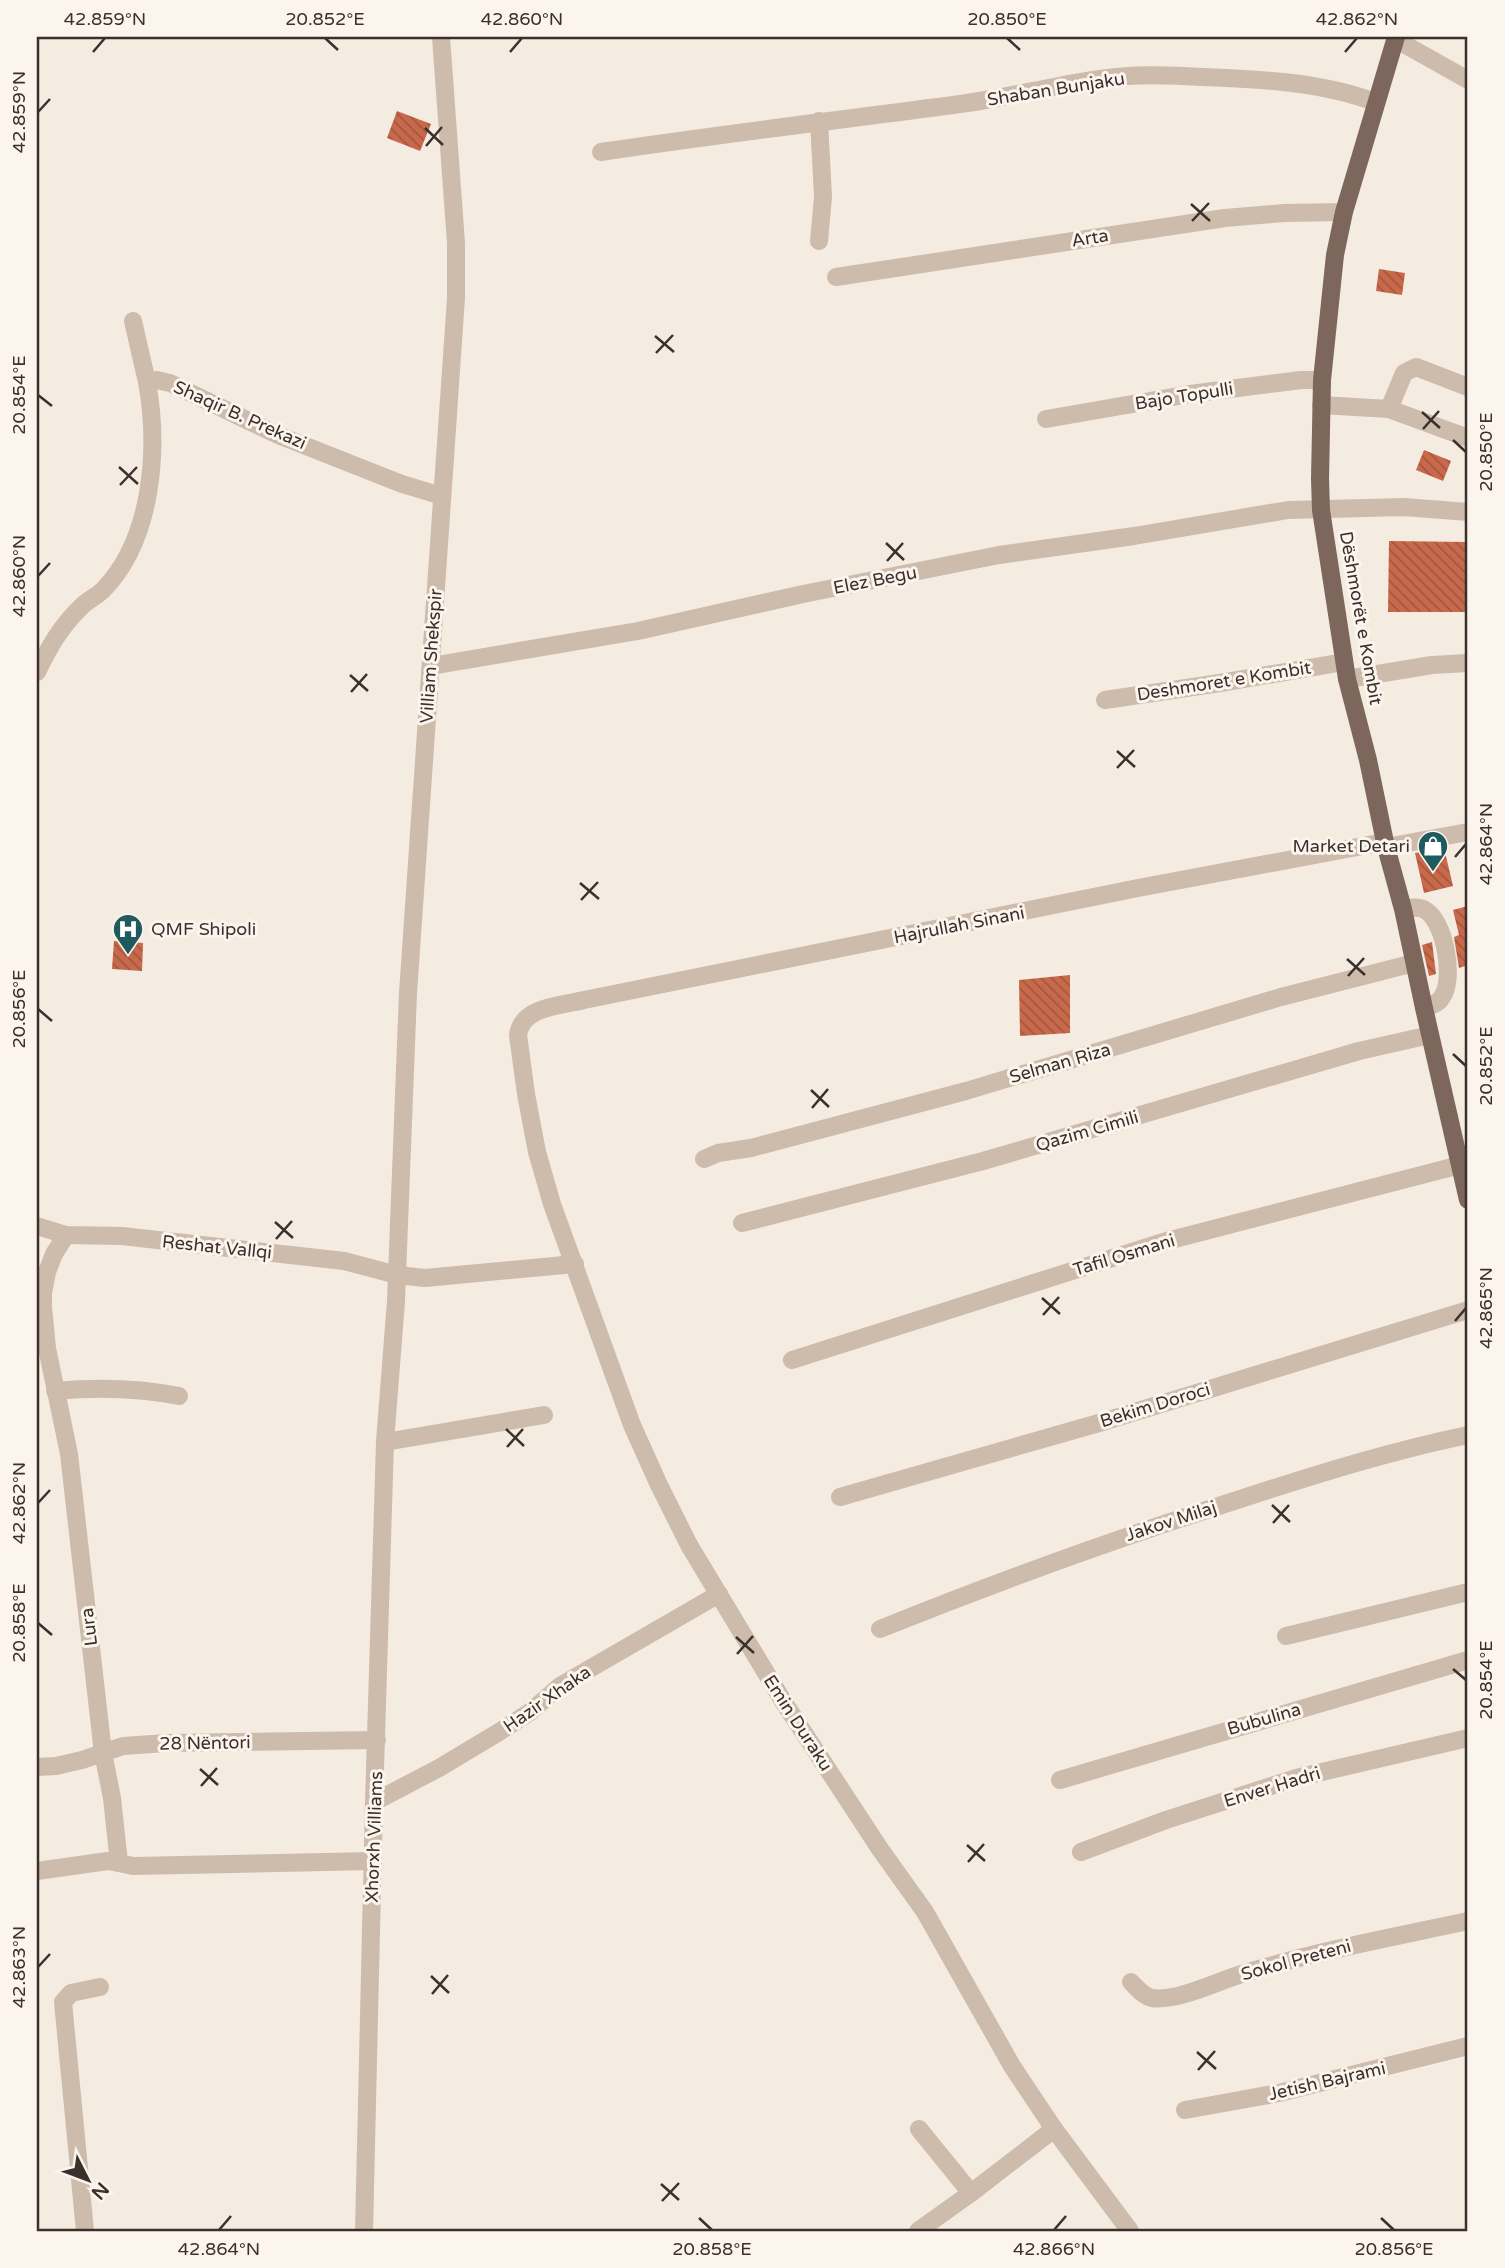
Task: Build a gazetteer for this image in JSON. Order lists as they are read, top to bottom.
{
  "streets": {
    "main road": ["Dëshmorët e Kombit"],
    "street": [
      "Shaban Bunjaku",
      "Arta",
      "Bajo Topulli",
      "Shaqir B. Prekazi",
      "Elez Begu",
      "Villiam Shekspir",
      "Deshmoret e Kombit",
      "Hajrullah Sinani",
      "Selman Riza",
      "Qazim Cimili",
      "Reshat Vallqi",
      "Tafil Osmani",
      "Bekim Doroci",
      "Jakov Milaj",
      "Lura",
      "Hazir Xhaka",
      "Bubulina",
      "Emin Duraku",
      "28 Nëntori",
      "Enver Hadri",
      "Xhorxh Villiams",
      "Sokol Preteni",
      "Jetish Bajrami"
    ]
  },
  "crossings": [
    ["Shaban Bunjaku", "Dëshmorët e Kombit"],
    ["Arta", "Dëshmorët e Kombit"],
    ["Bajo Topulli", "Dëshmorët e Kombit"],
    ["Shaqir B. Prekazi", "Villiam Shekspir"],
    ["Elez Begu", "Dëshmorët e Kombit"],
    ["Elez Begu", "Villiam Shekspir"],
    ["Dëshmorët e Kombit", "Deshmoret e Kombit"],
    ["Dëshmorët e Kombit", "Hajrullah Sinani"],
    ["Dëshmorët e Kombit", "Selman Riza"],
    ["Dëshmorët e Kombit", "Qazim Cimili"],
    ["Dëshmorët e Kombit", "Tafil Osmani"],
    ["Villiam Shekspir", "Reshat Vallqi"],
    ["Villiam Shekspir", "Xhorxh Villiams"],
    ["Hajrullah Sinani", "Emin Duraku"],
    ["Reshat Vallqi", "Lura"],
    ["Reshat Vallqi", "Xhorxh Villiams"],
    ["Lura", "28 Nëntori"],
    ["Hazir Xhaka", "Emin Duraku"],
    ["Hazir Xhaka", "Xhorxh Villiams"],
    ["28 Nëntori", "Xhorxh Villiams"]
  ],
  "places": {
    "shop": ["Market Detari"],
    "hospital": ["QMF Shipoli"]
  },
  "north": "bottom right",
  "coordinates": [
    "42.859°N",
    "20.852°E",
    "42.860°N",
    "20.850°E",
    "42.862°N",
    "20.854°E",
    "42.864°N",
    "20.856°E",
    "42.865°N",
    "20.858°E",
    "42.863°N",
    "42.866°N"
  ]
}
